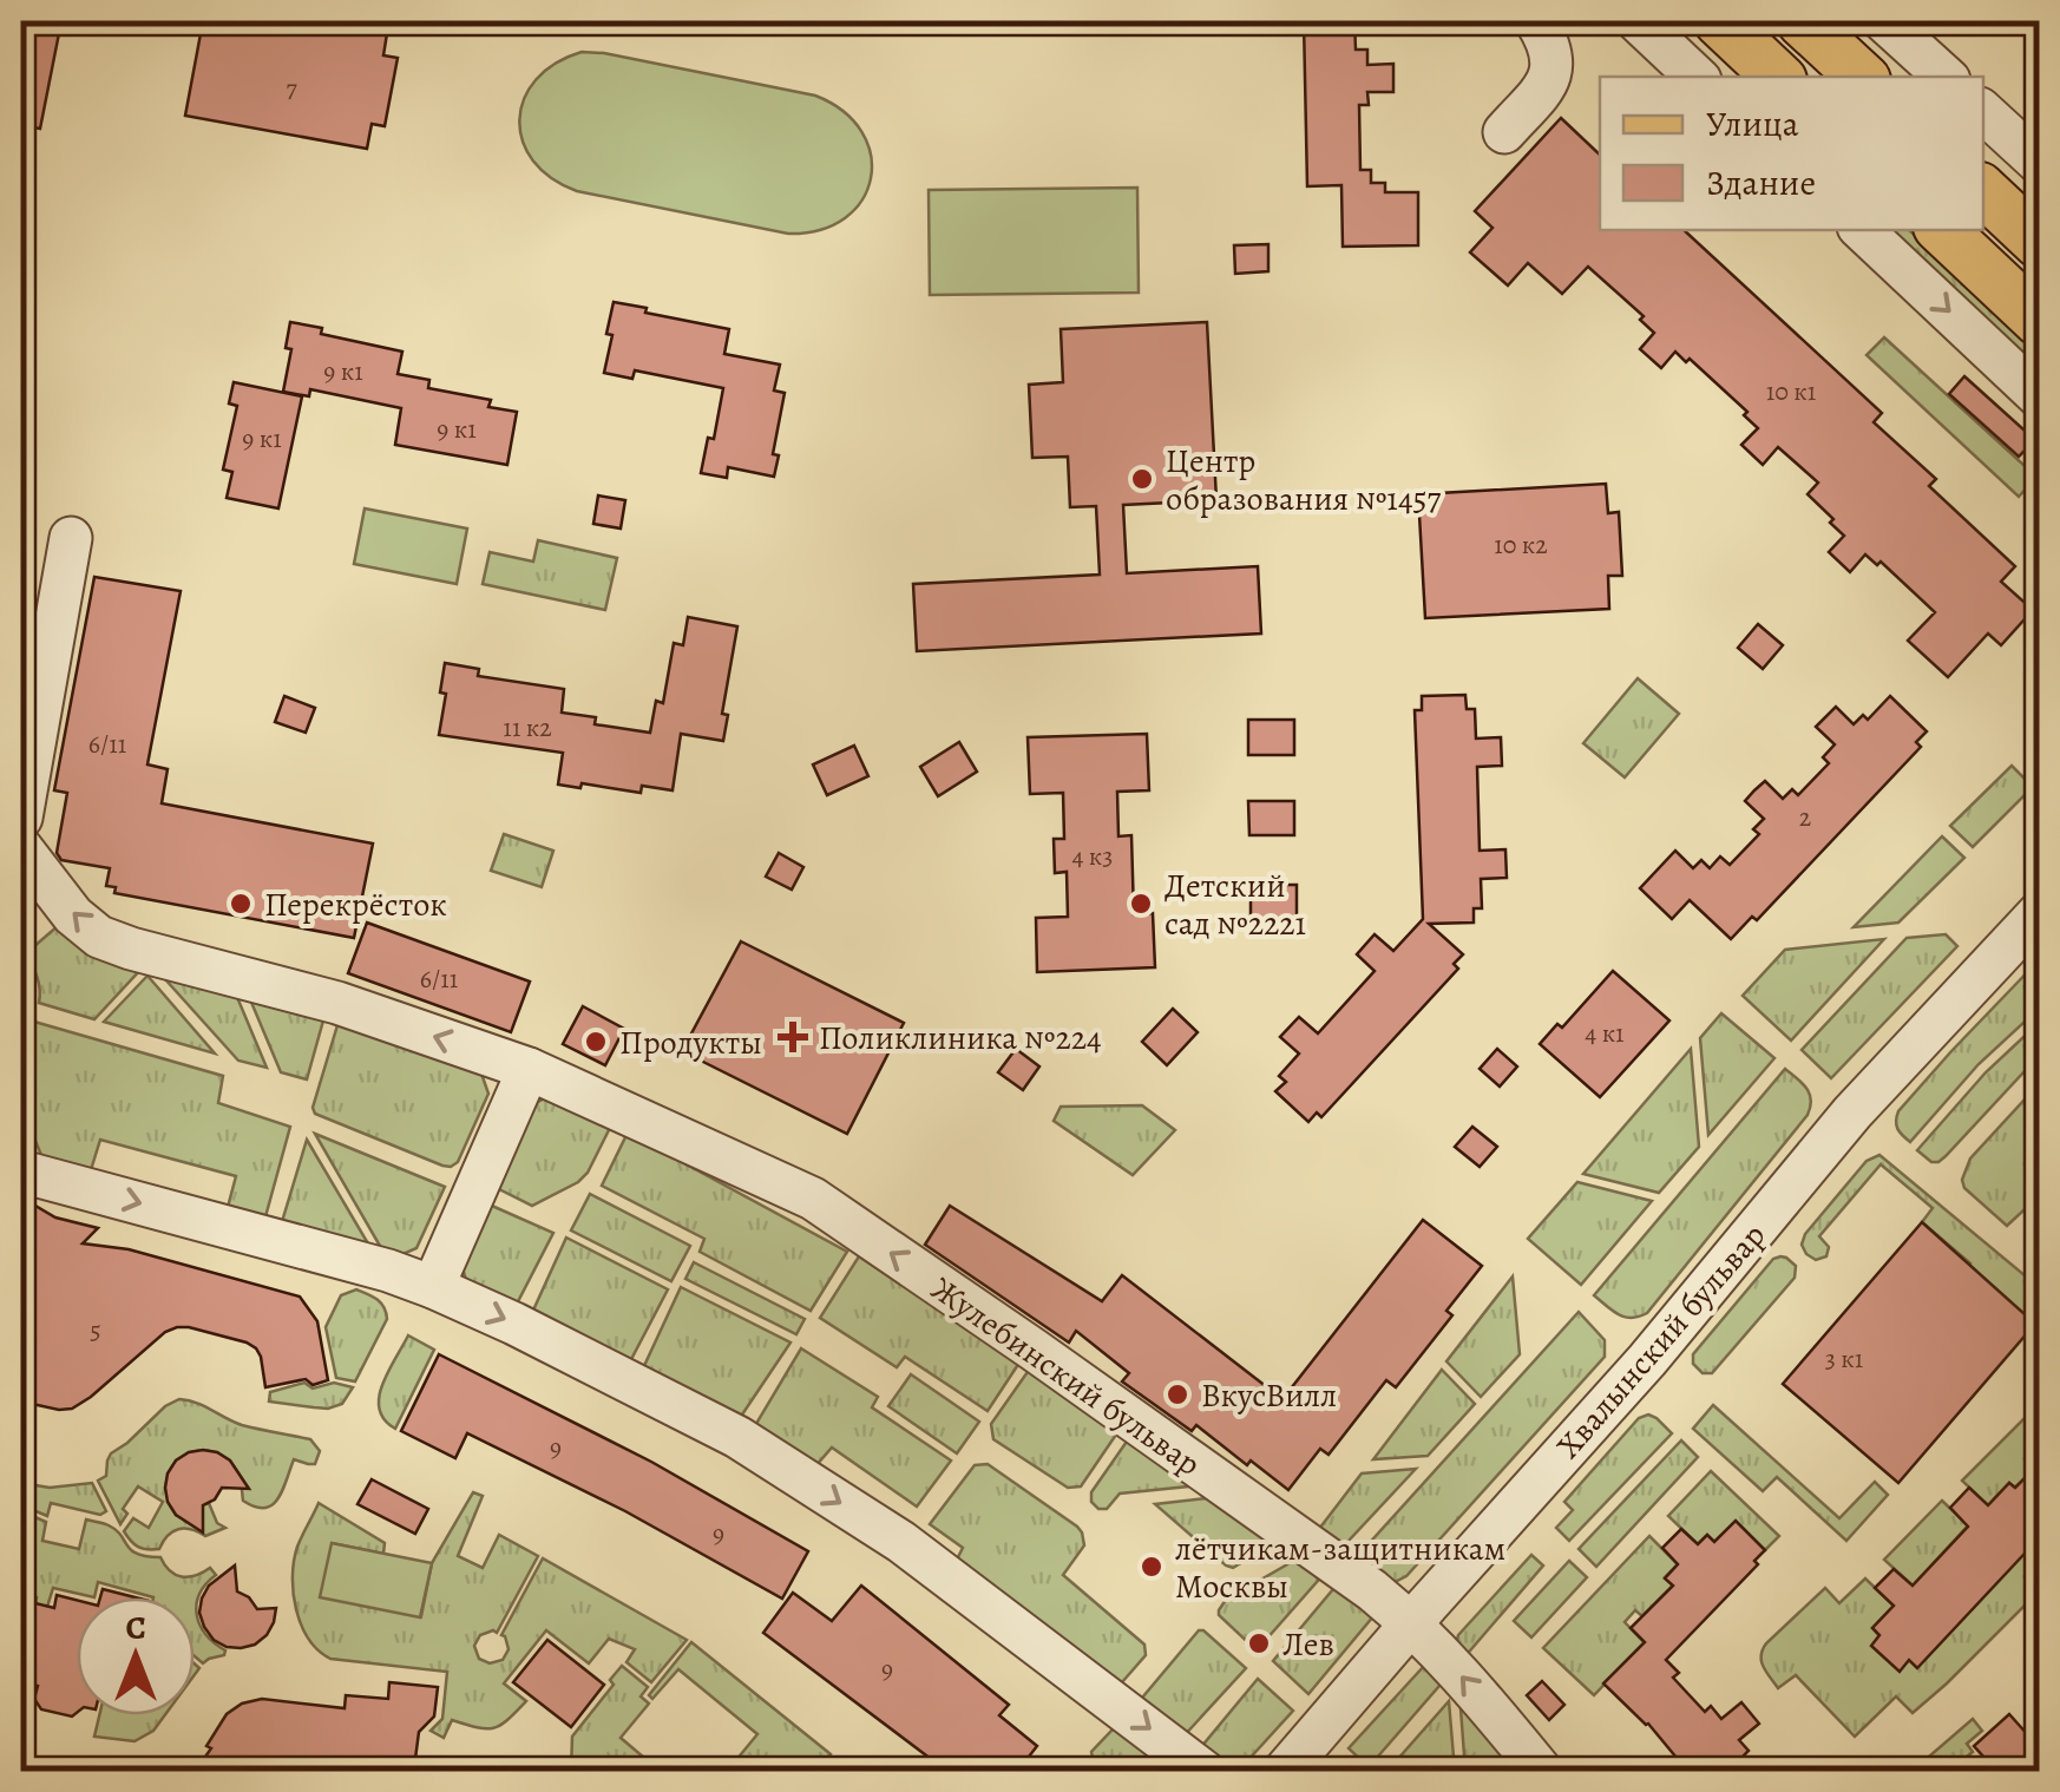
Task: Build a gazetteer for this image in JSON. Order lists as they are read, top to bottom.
{
  "streets": {
    "street": ["Хвалынский бульвар", "Жулебинский бульвар"]
  },
  "crossings": [
    ["Хвалынский бульвар", "Жулебинский бульвар"]
  ],
  "places": {
    "other": [
      "Центр образования №1457",
      "Перекрёсток",
      "Детский сад №2221",
      "Продукты",
      "ВкусВилл",
      "лётчикам-защитникам Москвы",
      "Лев"
    ],
    "health": ["Поликлиника №224"]
  },
  "house_numbers": [
    "7",
    "9 к1",
    "10 к1",
    "9 к1",
    "9 к1",
    "10 к2",
    "11 к2",
    "6/11",
    "2",
    "4 к3",
    "6/11",
    "4 к1",
    "5",
    "3 к1",
    "9",
    "9",
    "9"
  ],
  "legend": ["Улица", "Здание"],
  "north": "top"
}
